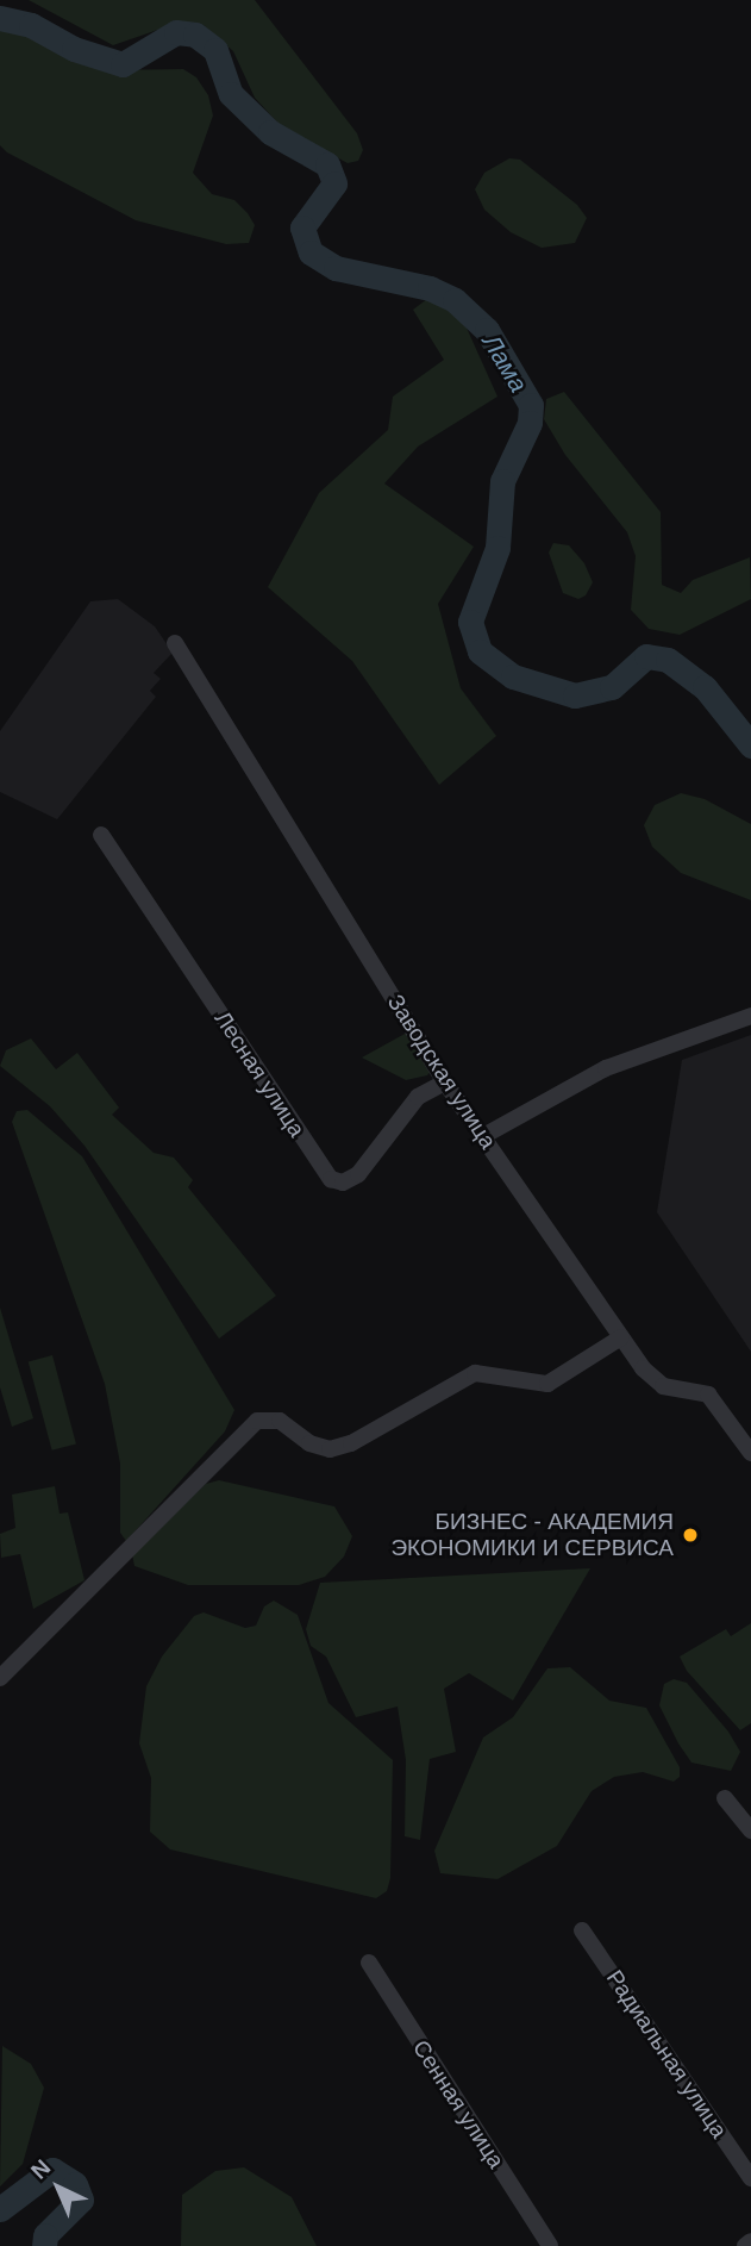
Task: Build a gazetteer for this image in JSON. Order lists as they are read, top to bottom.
{
  "streets": {
    "street": [
      "Заводская улица",
      "Лесная улица",
      "Радиальная улица",
      "Сенная улица"
    ]
  },
  "crossings": [
    ["Заводская улица", "Лесная улица"]
  ],
  "water": ["Лама"],
  "places": ["БИЗНЕС - АКАДЕМИЯ ЭКОНОМИКИ И СЕРВИСА"],
  "north": "top left"
}
